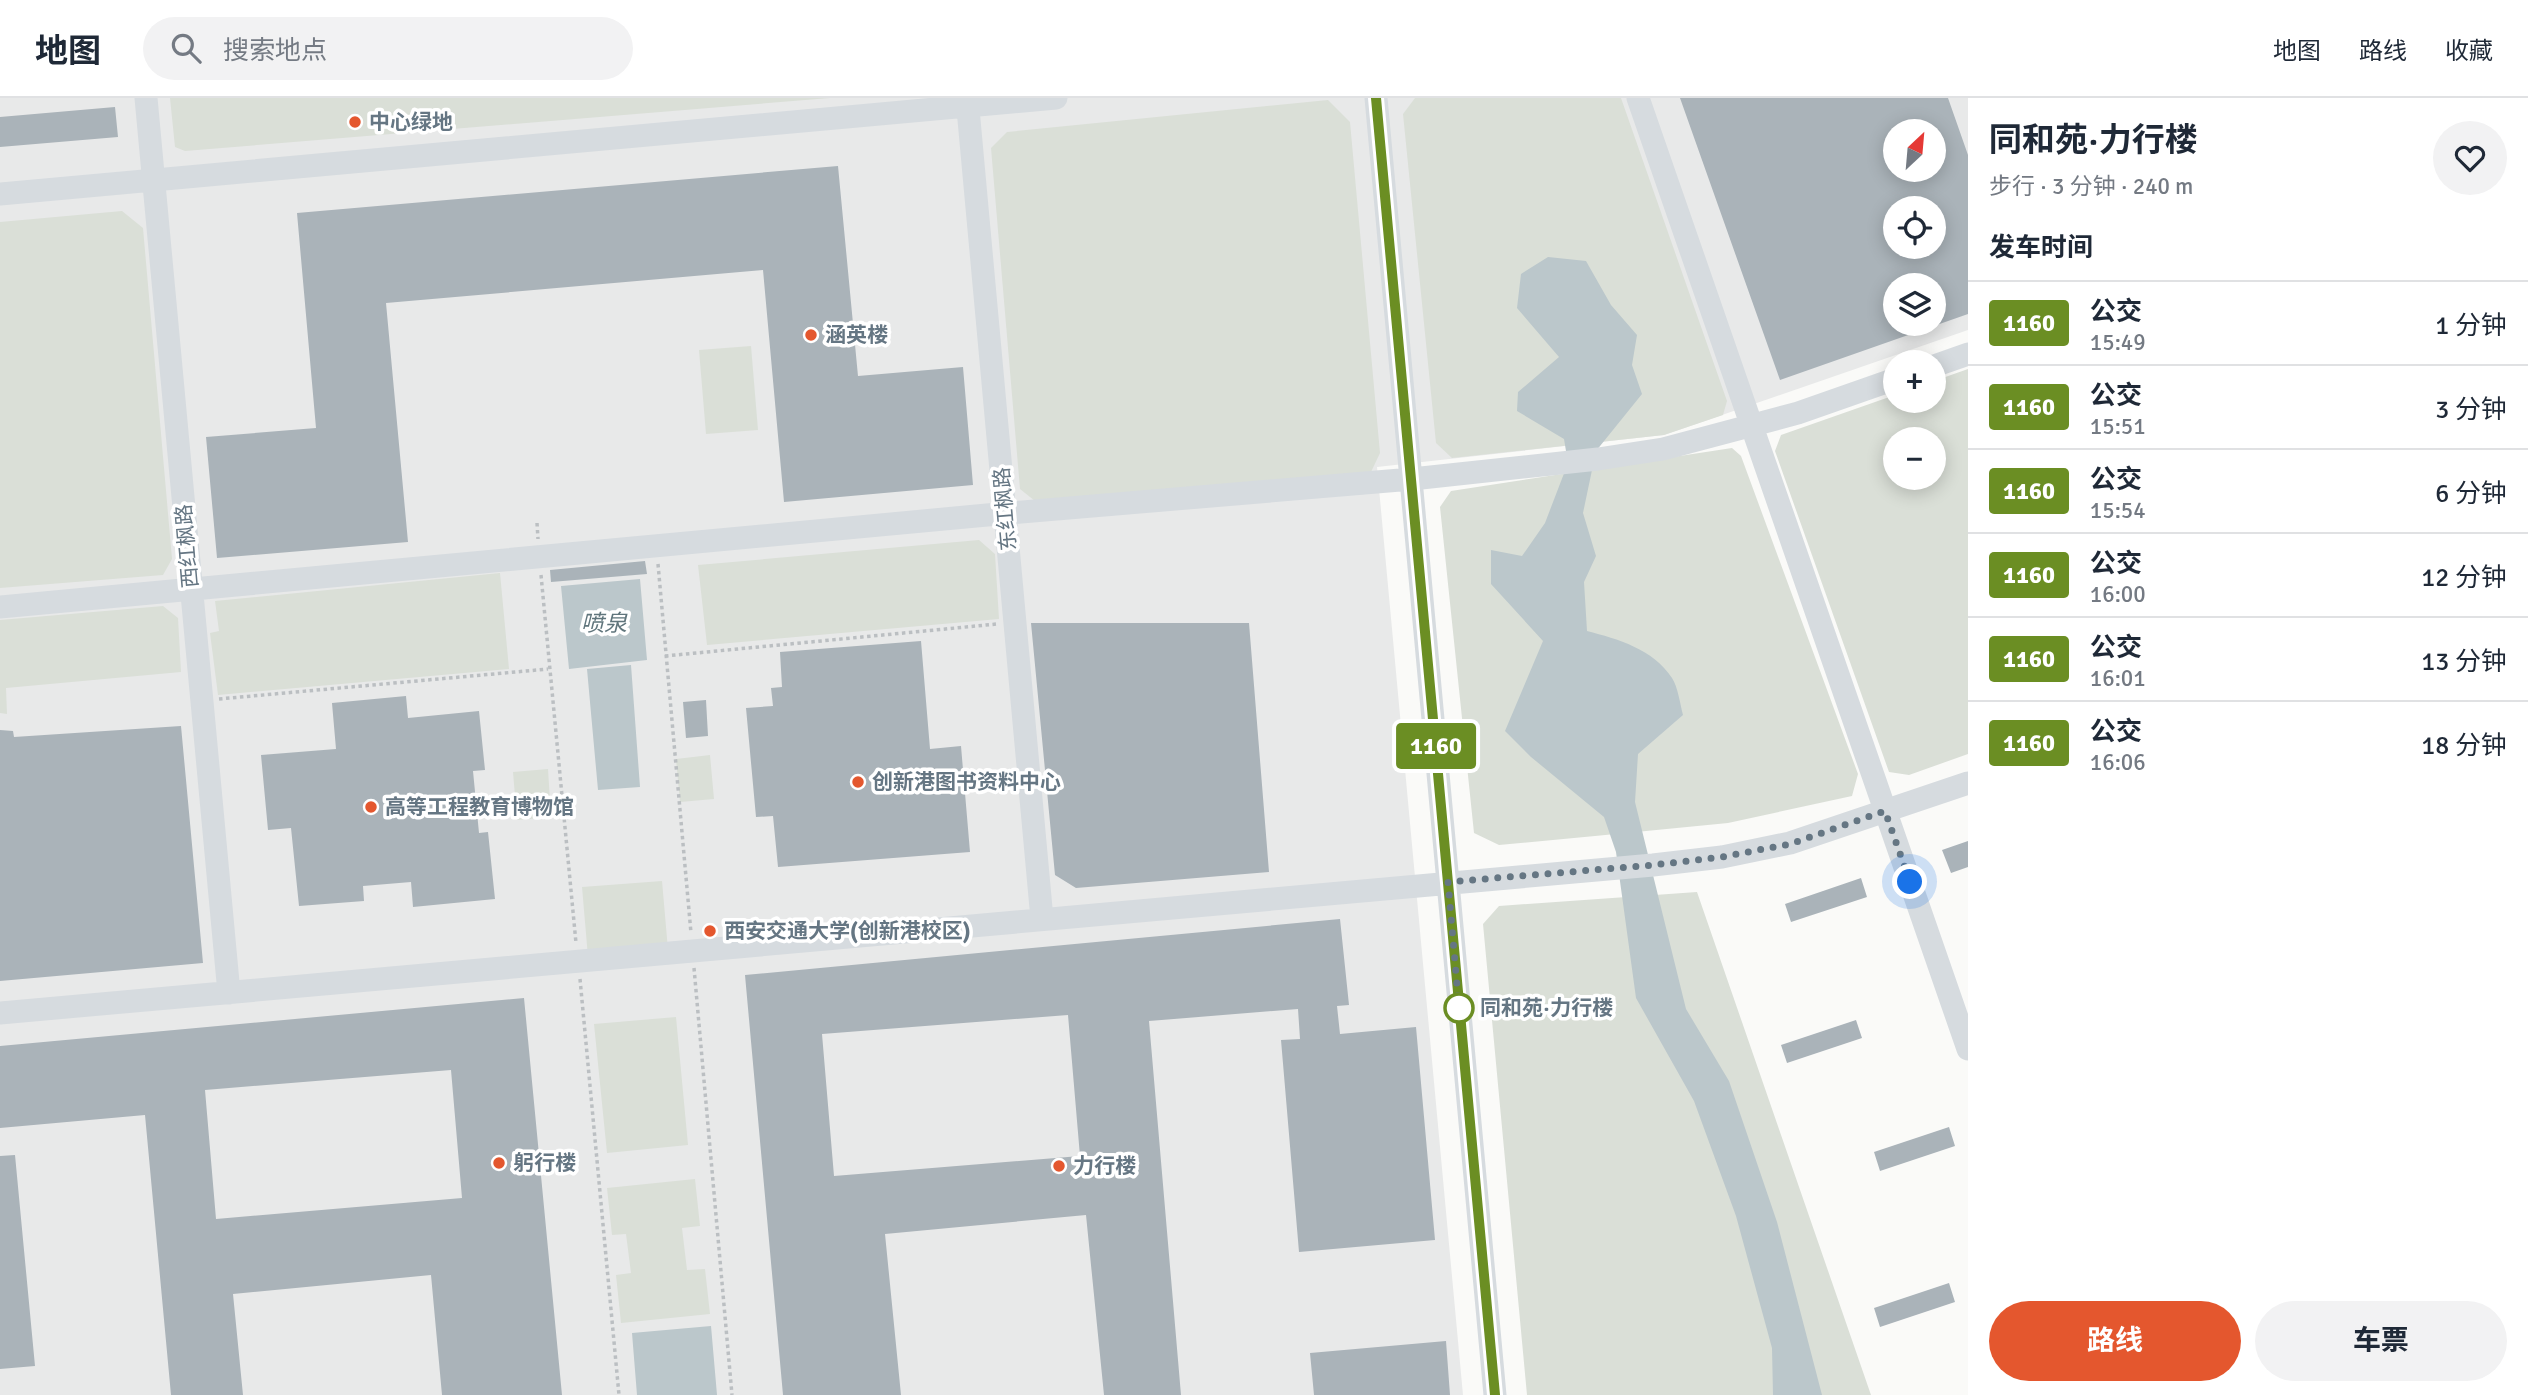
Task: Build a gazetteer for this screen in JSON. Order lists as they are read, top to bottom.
{
  "streets": {
    "street": ["东红枫路", "西红枫路"]
  },
  "water": ["喷泉"],
  "places": [
    "中心绿地",
    "涵英楼",
    "创新港图书资料中心",
    "高等工程教育博物馆",
    "西安交通大学(创新港校区)",
    "同和苑·力行楼",
    "躬行楼",
    "力行楼"
  ],
  "lines": ["bus line 1160"],
  "north": "top right",
  "page": {
    "header": "地图",
    "search": "搜索地点",
    "nav": ["地图", "路线", "收藏"],
    "on_map": "1160",
    "heading": [
      ["同和苑·力行楼", "步行 · 3 分钟 · 240 m"],
      "发车时间"
    ],
    "map_buttons": ["+", "−"],
    "list": [
      {
        "mark": "1160",
        "name": "公交",
        "note": "15:49",
        "value": "1 分钟"
      },
      {
        "mark": "1160",
        "name": "公交",
        "note": "15:51",
        "value": "3 分钟"
      },
      {
        "mark": "1160",
        "name": "公交",
        "note": "15:54",
        "value": "6 分钟"
      },
      {
        "mark": "1160",
        "name": "公交",
        "note": "16:00",
        "value": "12 分钟"
      },
      {
        "mark": "1160",
        "name": "公交",
        "note": "16:01",
        "value": "13 分钟"
      },
      {
        "mark": "1160",
        "name": "公交",
        "note": "16:06",
        "value": "18 分钟"
      }
    ],
    "buttons": ["路线", "车票"]
  }
}
